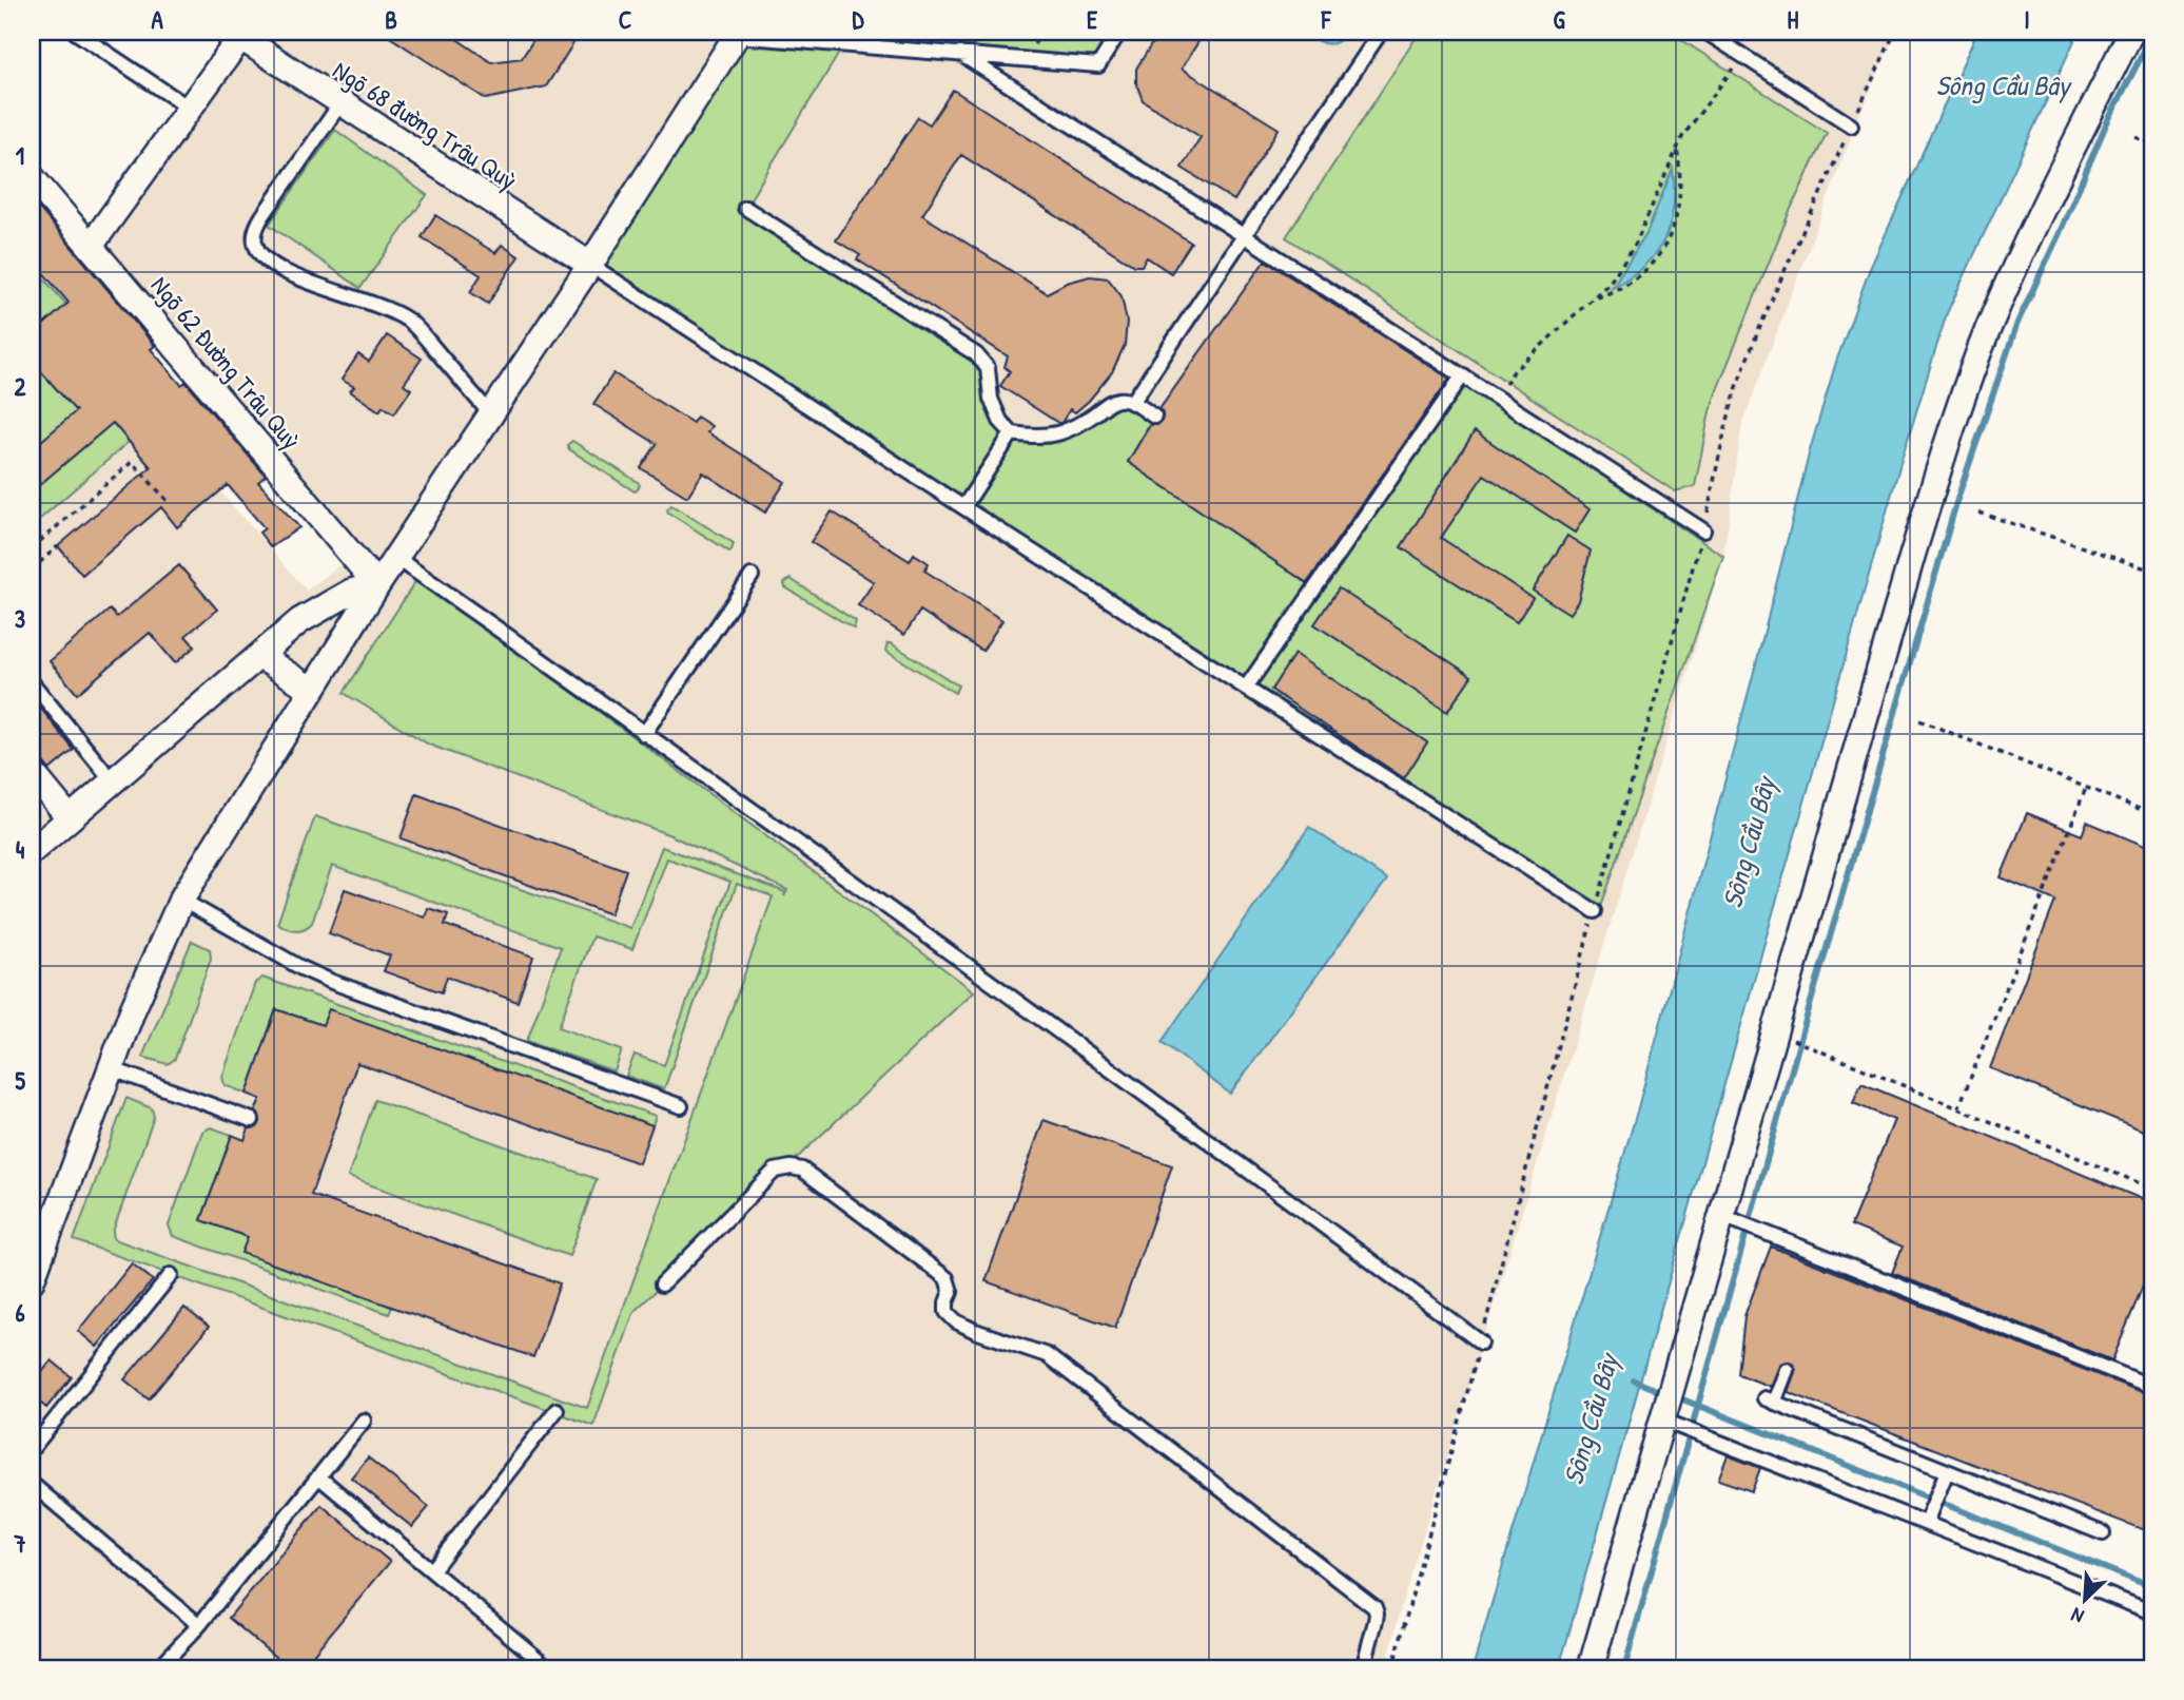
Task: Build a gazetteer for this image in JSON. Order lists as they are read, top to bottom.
{
  "streets": {
    "street": ["Ngõ 68 đường Trâu Quỳ", "Ngõ 62 Đường Trâu Quỳ"]
  },
  "water": ["Sông Cầu Bây"],
  "north": "bottom left",
  "grid": {
    "columns": [
      "A",
      "B",
      "C",
      "D",
      "E",
      "F",
      "G",
      "H",
      "I"
    ],
    "rows": [
      "1",
      "2",
      "3",
      "4",
      "5",
      "6",
      "7"
    ]
  }
}
